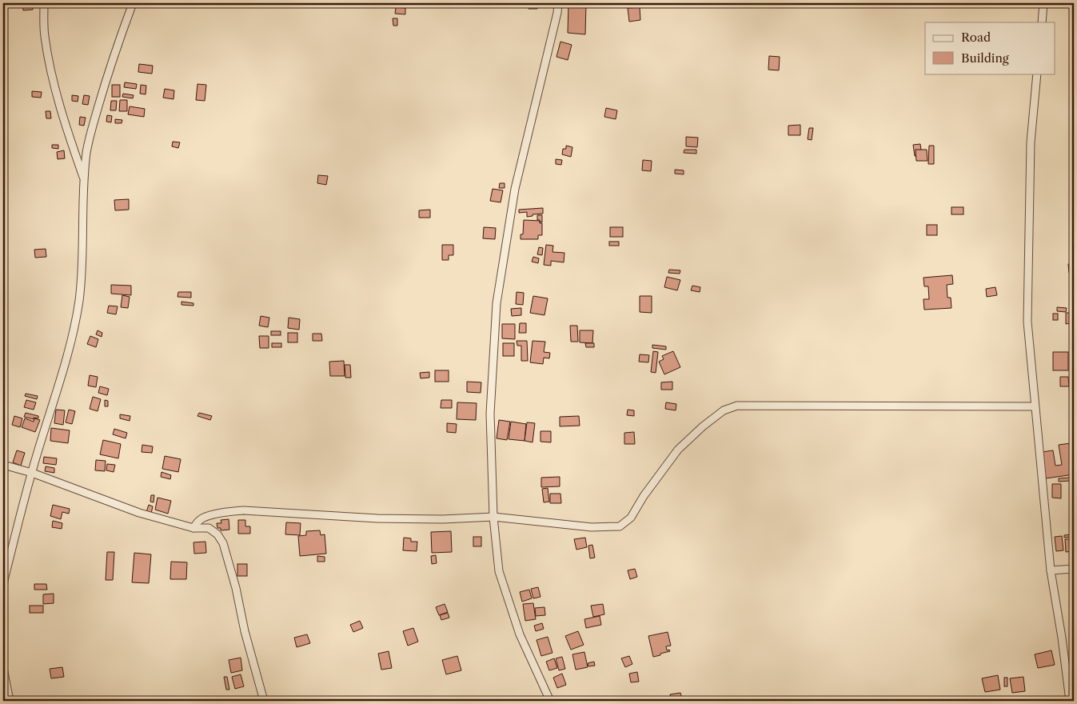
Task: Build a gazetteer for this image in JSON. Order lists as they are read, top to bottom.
{
  "legend": ["Road", "Building"]
}
